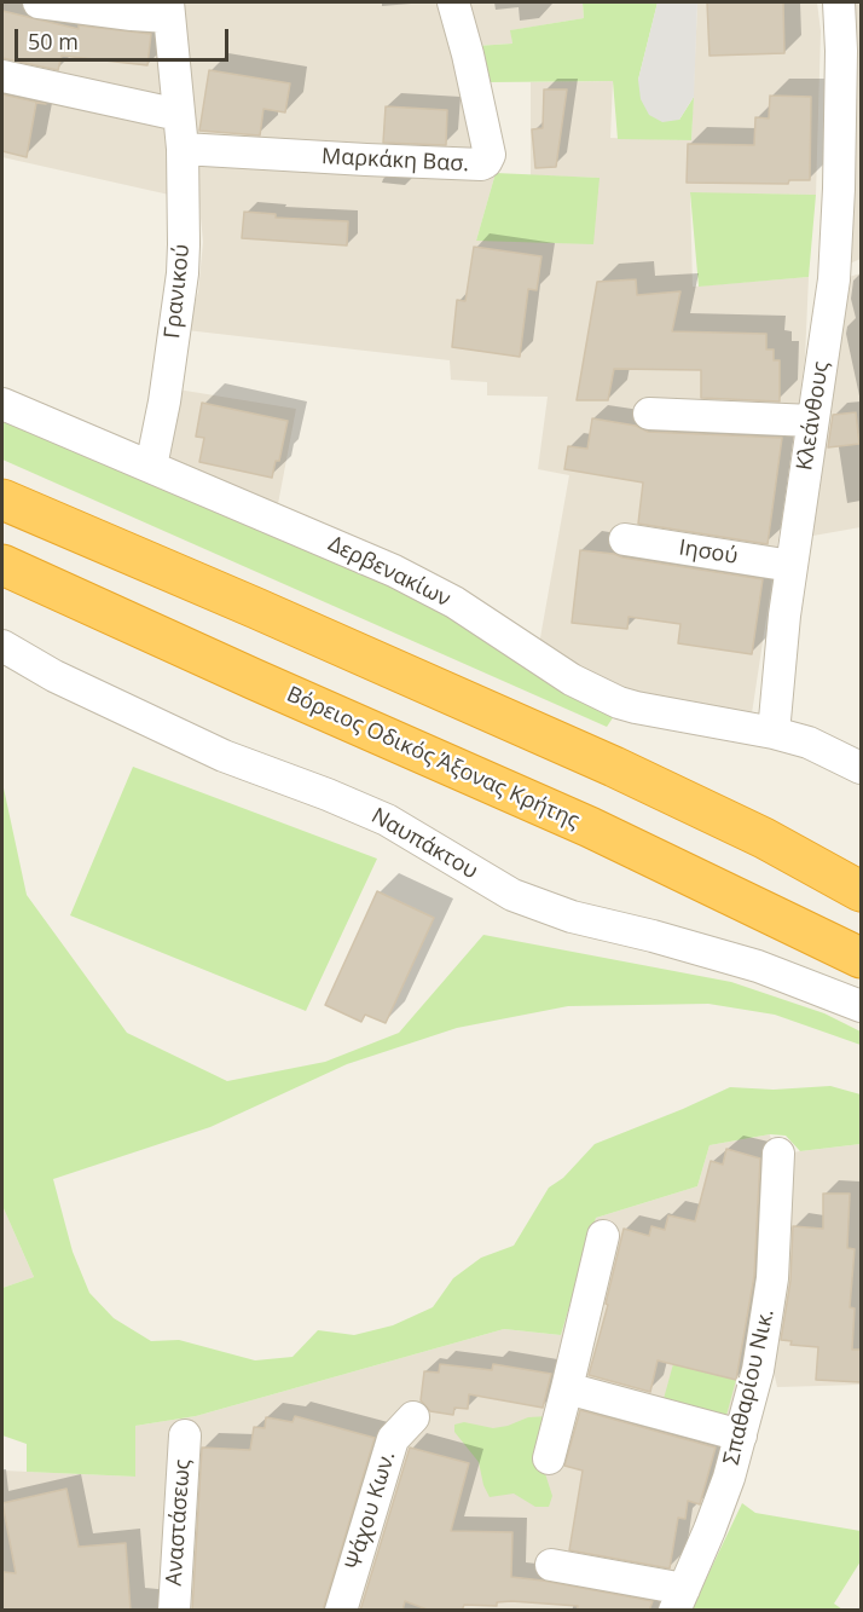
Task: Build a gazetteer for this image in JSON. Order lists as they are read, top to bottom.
{
  "streets": {
    "highway": ["Βόρειος Οδικός Άξονας Κρήτης"],
    "street": [
      "Μαρκάκη Βασ.",
      "Γρανικού",
      "Κλεάνθους",
      "Ιησού",
      "Δερβενακίων",
      "Ναυπάκτου",
      "Σπαθαρίου Νικ.",
      "Ψάχου Κων.",
      "Αναστάσεως"
    ]
  },
  "crossings": [
    ["Μαρκάκη Βασ.", "Γρανικού"],
    ["Γρανικού", "Δερβενακίων"],
    ["Κλεάνθους", "Ιησού"],
    ["Κλεάνθους", "Δερβενακίων"]
  ],
  "scale_bar": "50 m"
}
